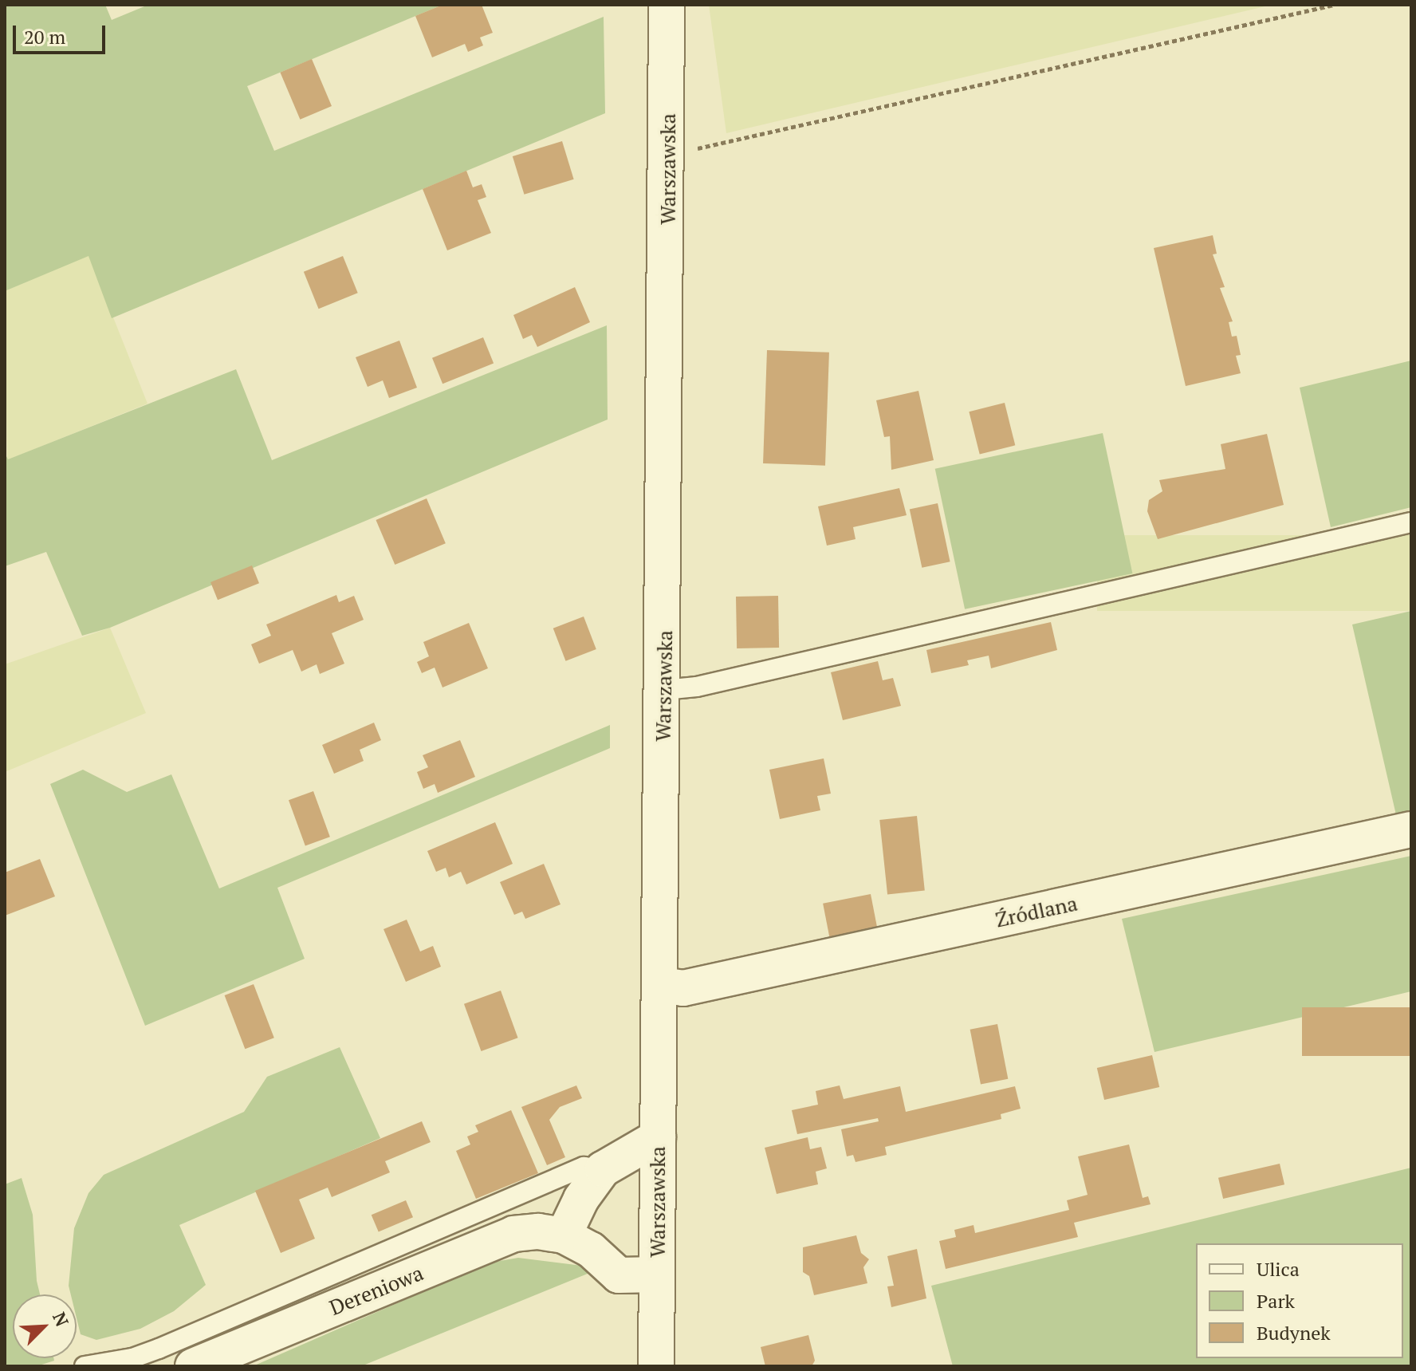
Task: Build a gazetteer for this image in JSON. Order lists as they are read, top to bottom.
{
  "streets": {
    "street": ["Warszawska", "Źródlana", "Dereniowa"]
  },
  "crossings": [
    ["Warszawska", "Źródlana"],
    ["Warszawska", "Dereniowa"]
  ],
  "legend": ["Ulica", "Park", "Budynek"],
  "scale_bar": "20 m",
  "north": "top right"
}
